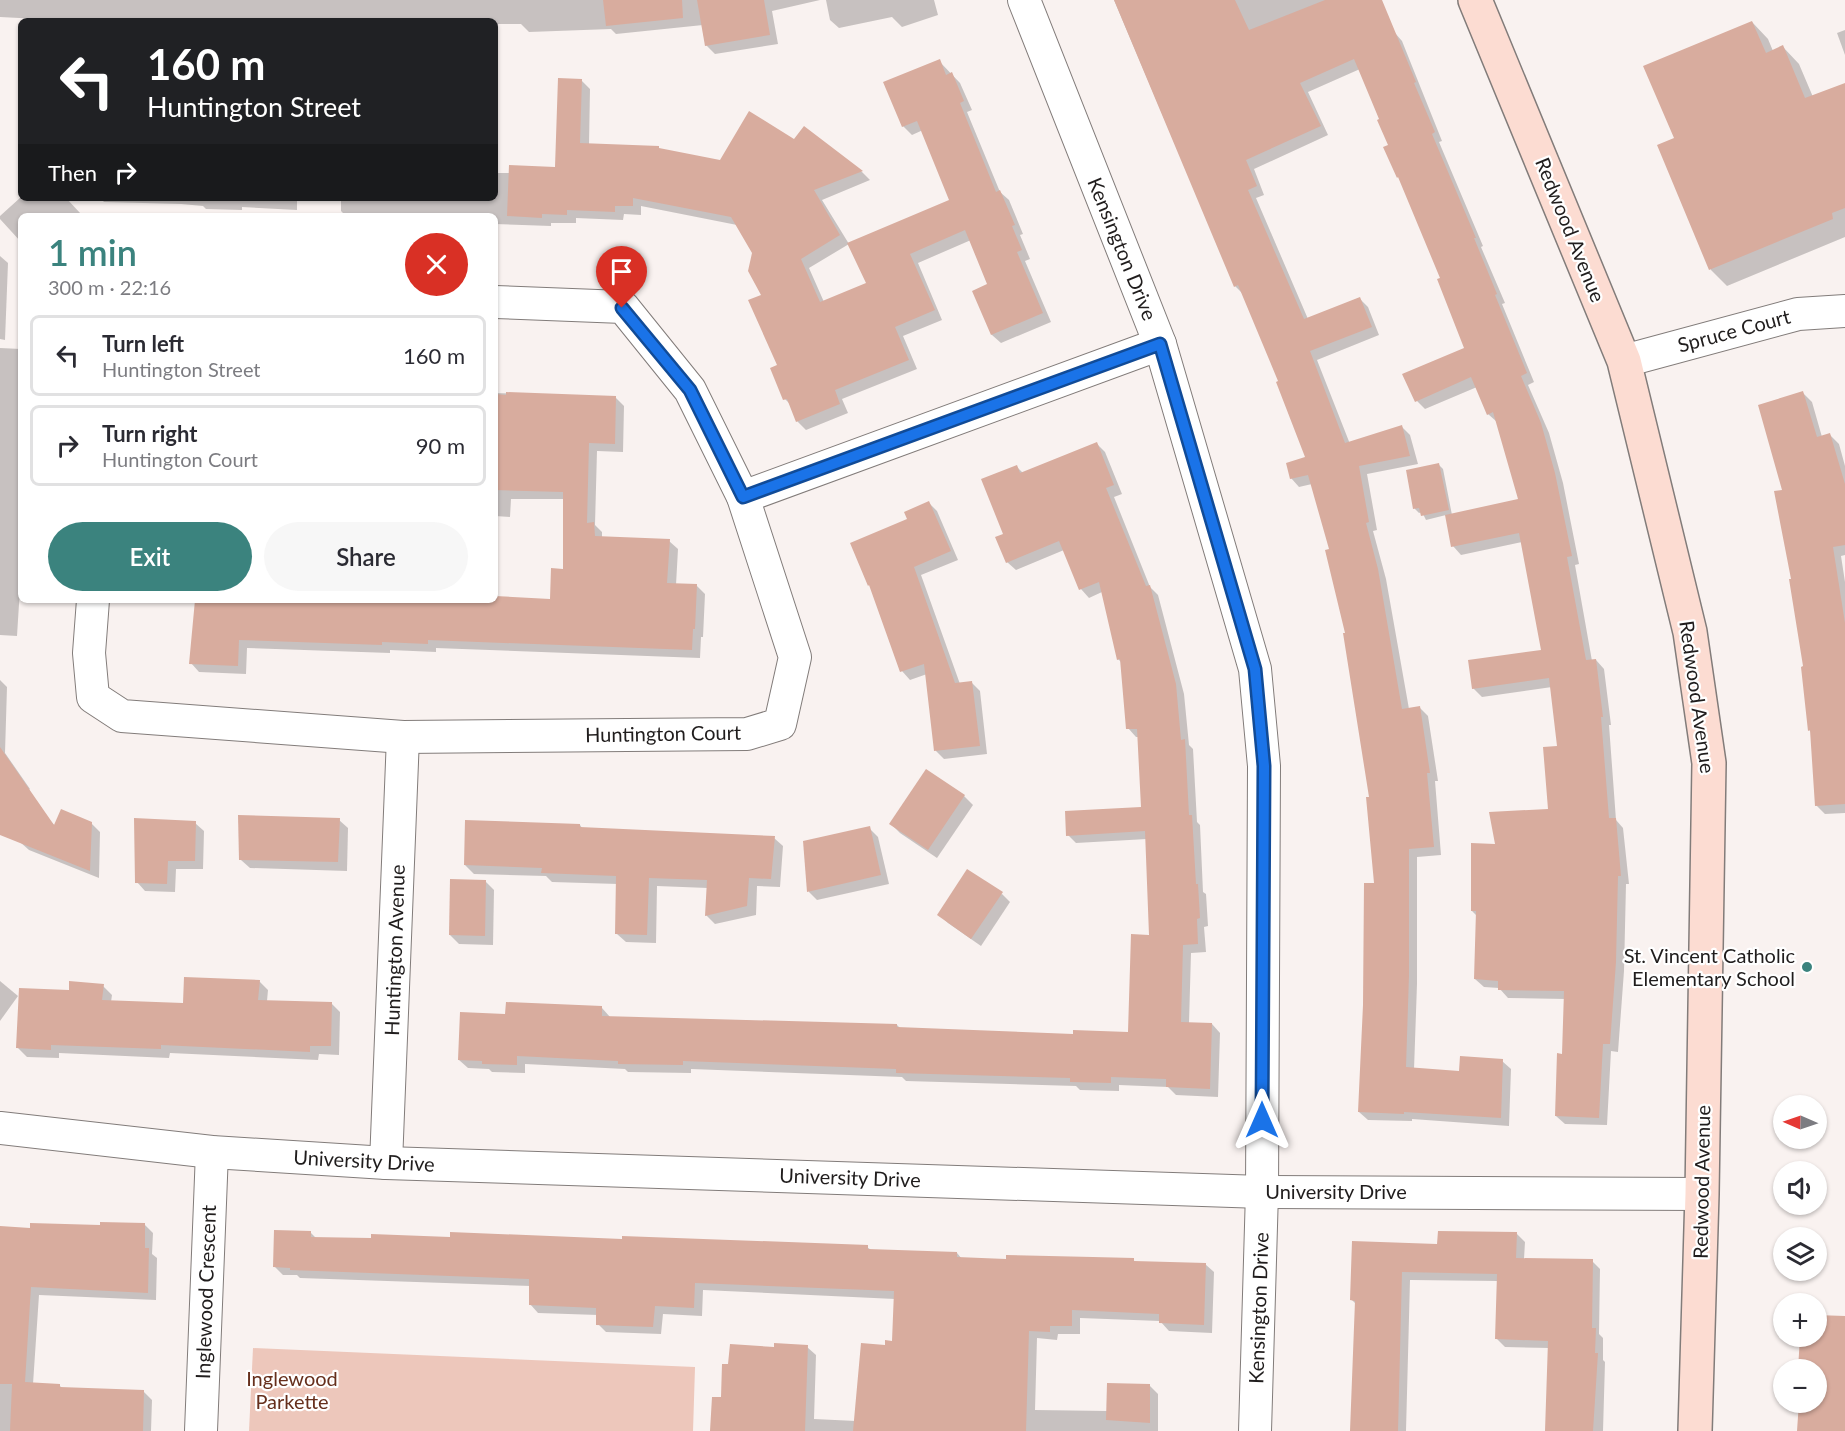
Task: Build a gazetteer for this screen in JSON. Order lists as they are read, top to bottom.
{
  "streets": {
    "street": [
      "Redwood Avenue",
      "Kensington Drive",
      "Spruce Court",
      "Huntington Court",
      "Huntington Avenue",
      "University Drive",
      "Inglewood Crescent"
    ]
  },
  "crossings": [
    ["Redwood Avenue", "Spruce Court"],
    ["Redwood Avenue", "University Drive"],
    ["Kensington Drive", "University Drive"],
    ["Huntington Court", "Huntington Avenue"],
    ["Huntington Avenue", "University Drive"],
    ["University Drive", "Inglewood Crescent"]
  ],
  "parks": ["Inglewood Parkette"],
  "places": ["St. Vincent Catholic Elementary School"],
  "north": "left",
  "page": {
    "turn": ["160 m", "Huntington Street"],
    "then": "Then",
    "heading": ["1 min", "300 m · 22:16"],
    "list": [
      {
        "name": "Turn left",
        "note": "Huntington Street",
        "value": "160 m"
      },
      {
        "name": "Turn right",
        "note": "Huntington Court",
        "value": "90 m"
      }
    ],
    "buttons": ["Exit", "Share"],
    "map_buttons": ["+", "−"]
  }
}
